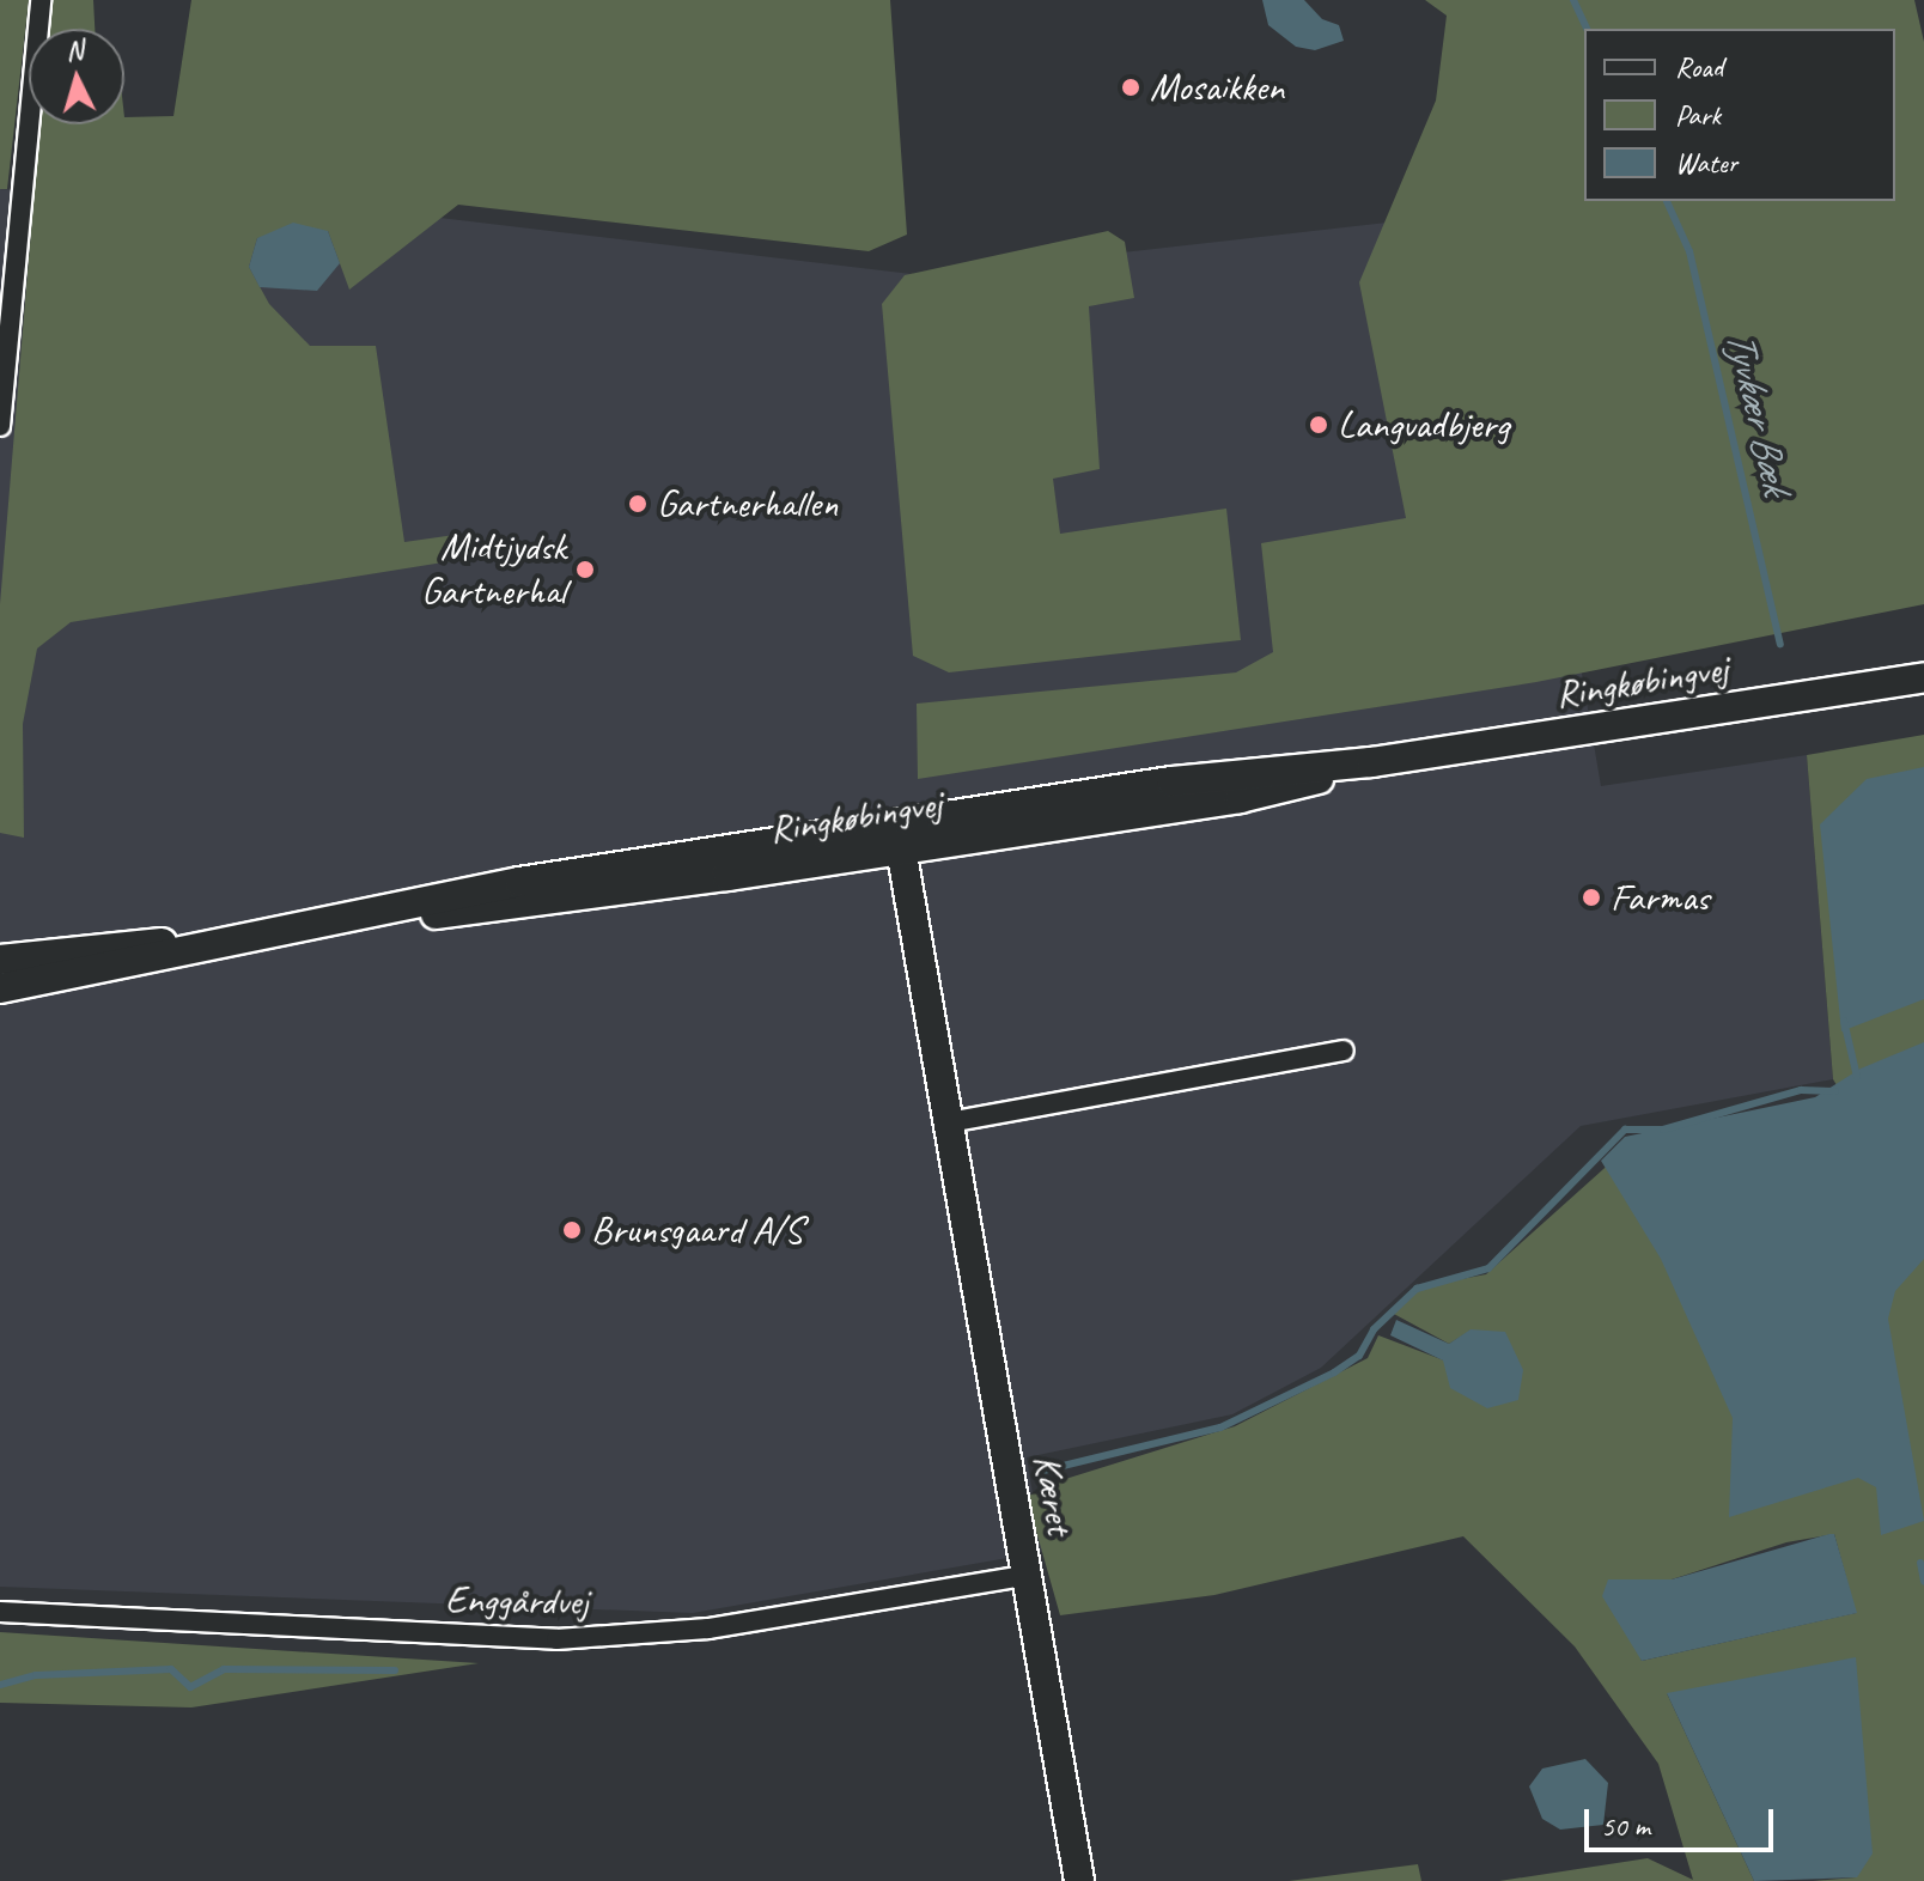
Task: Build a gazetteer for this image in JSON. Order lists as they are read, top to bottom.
{
  "streets": {
    "street": ["Ringkøbingvej", "Kæret", "Enggårdvej"]
  },
  "crossings": [
    ["Ringkøbingvej", "Kæret"],
    ["Kæret", "Enggårdvej"]
  ],
  "water": ["Tyvkær Bæk"],
  "places": [
    "Mosaikken",
    "Langvadbjerg",
    "Gartnerhallen",
    "Midtjydsk Gartnerhal",
    "Farmas",
    "Brunsgaard A/S"
  ],
  "legend": ["Road", "Park", "Water"],
  "scale_bar": "50 m",
  "north": "top"
}
